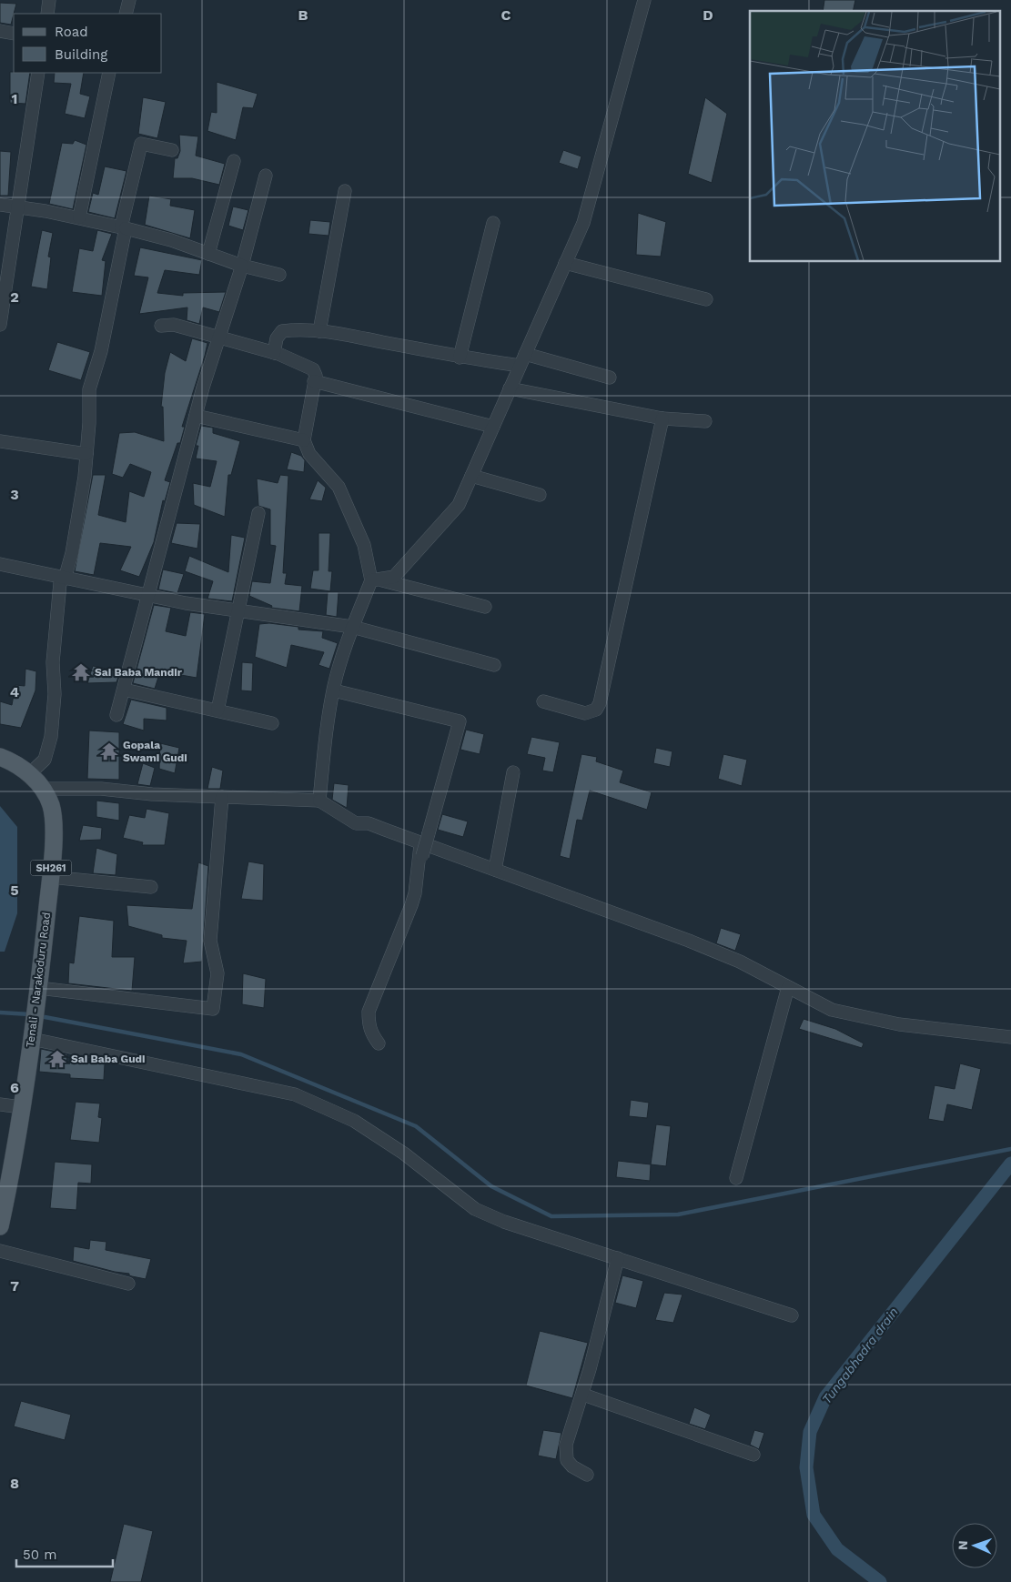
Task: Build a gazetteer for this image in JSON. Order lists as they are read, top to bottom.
{
  "streets": {
    "main road": ["SH261", "Tenali - Narakoduru Road"]
  },
  "water": ["Tungabhadra drain"],
  "places": {
    "temple": ["Sai Baba Mandir", "Gopala Swami Gudi", "Sai Baba Gudi"]
  },
  "legend": ["Road", "Building"],
  "scale_bar": "50 m",
  "north": "left",
  "grid": {
    "columns": ["B", "C", "D"],
    "rows": [
      "1",
      "2",
      "3",
      "4",
      "5",
      "6",
      "7",
      "8"
    ]
  }
}
